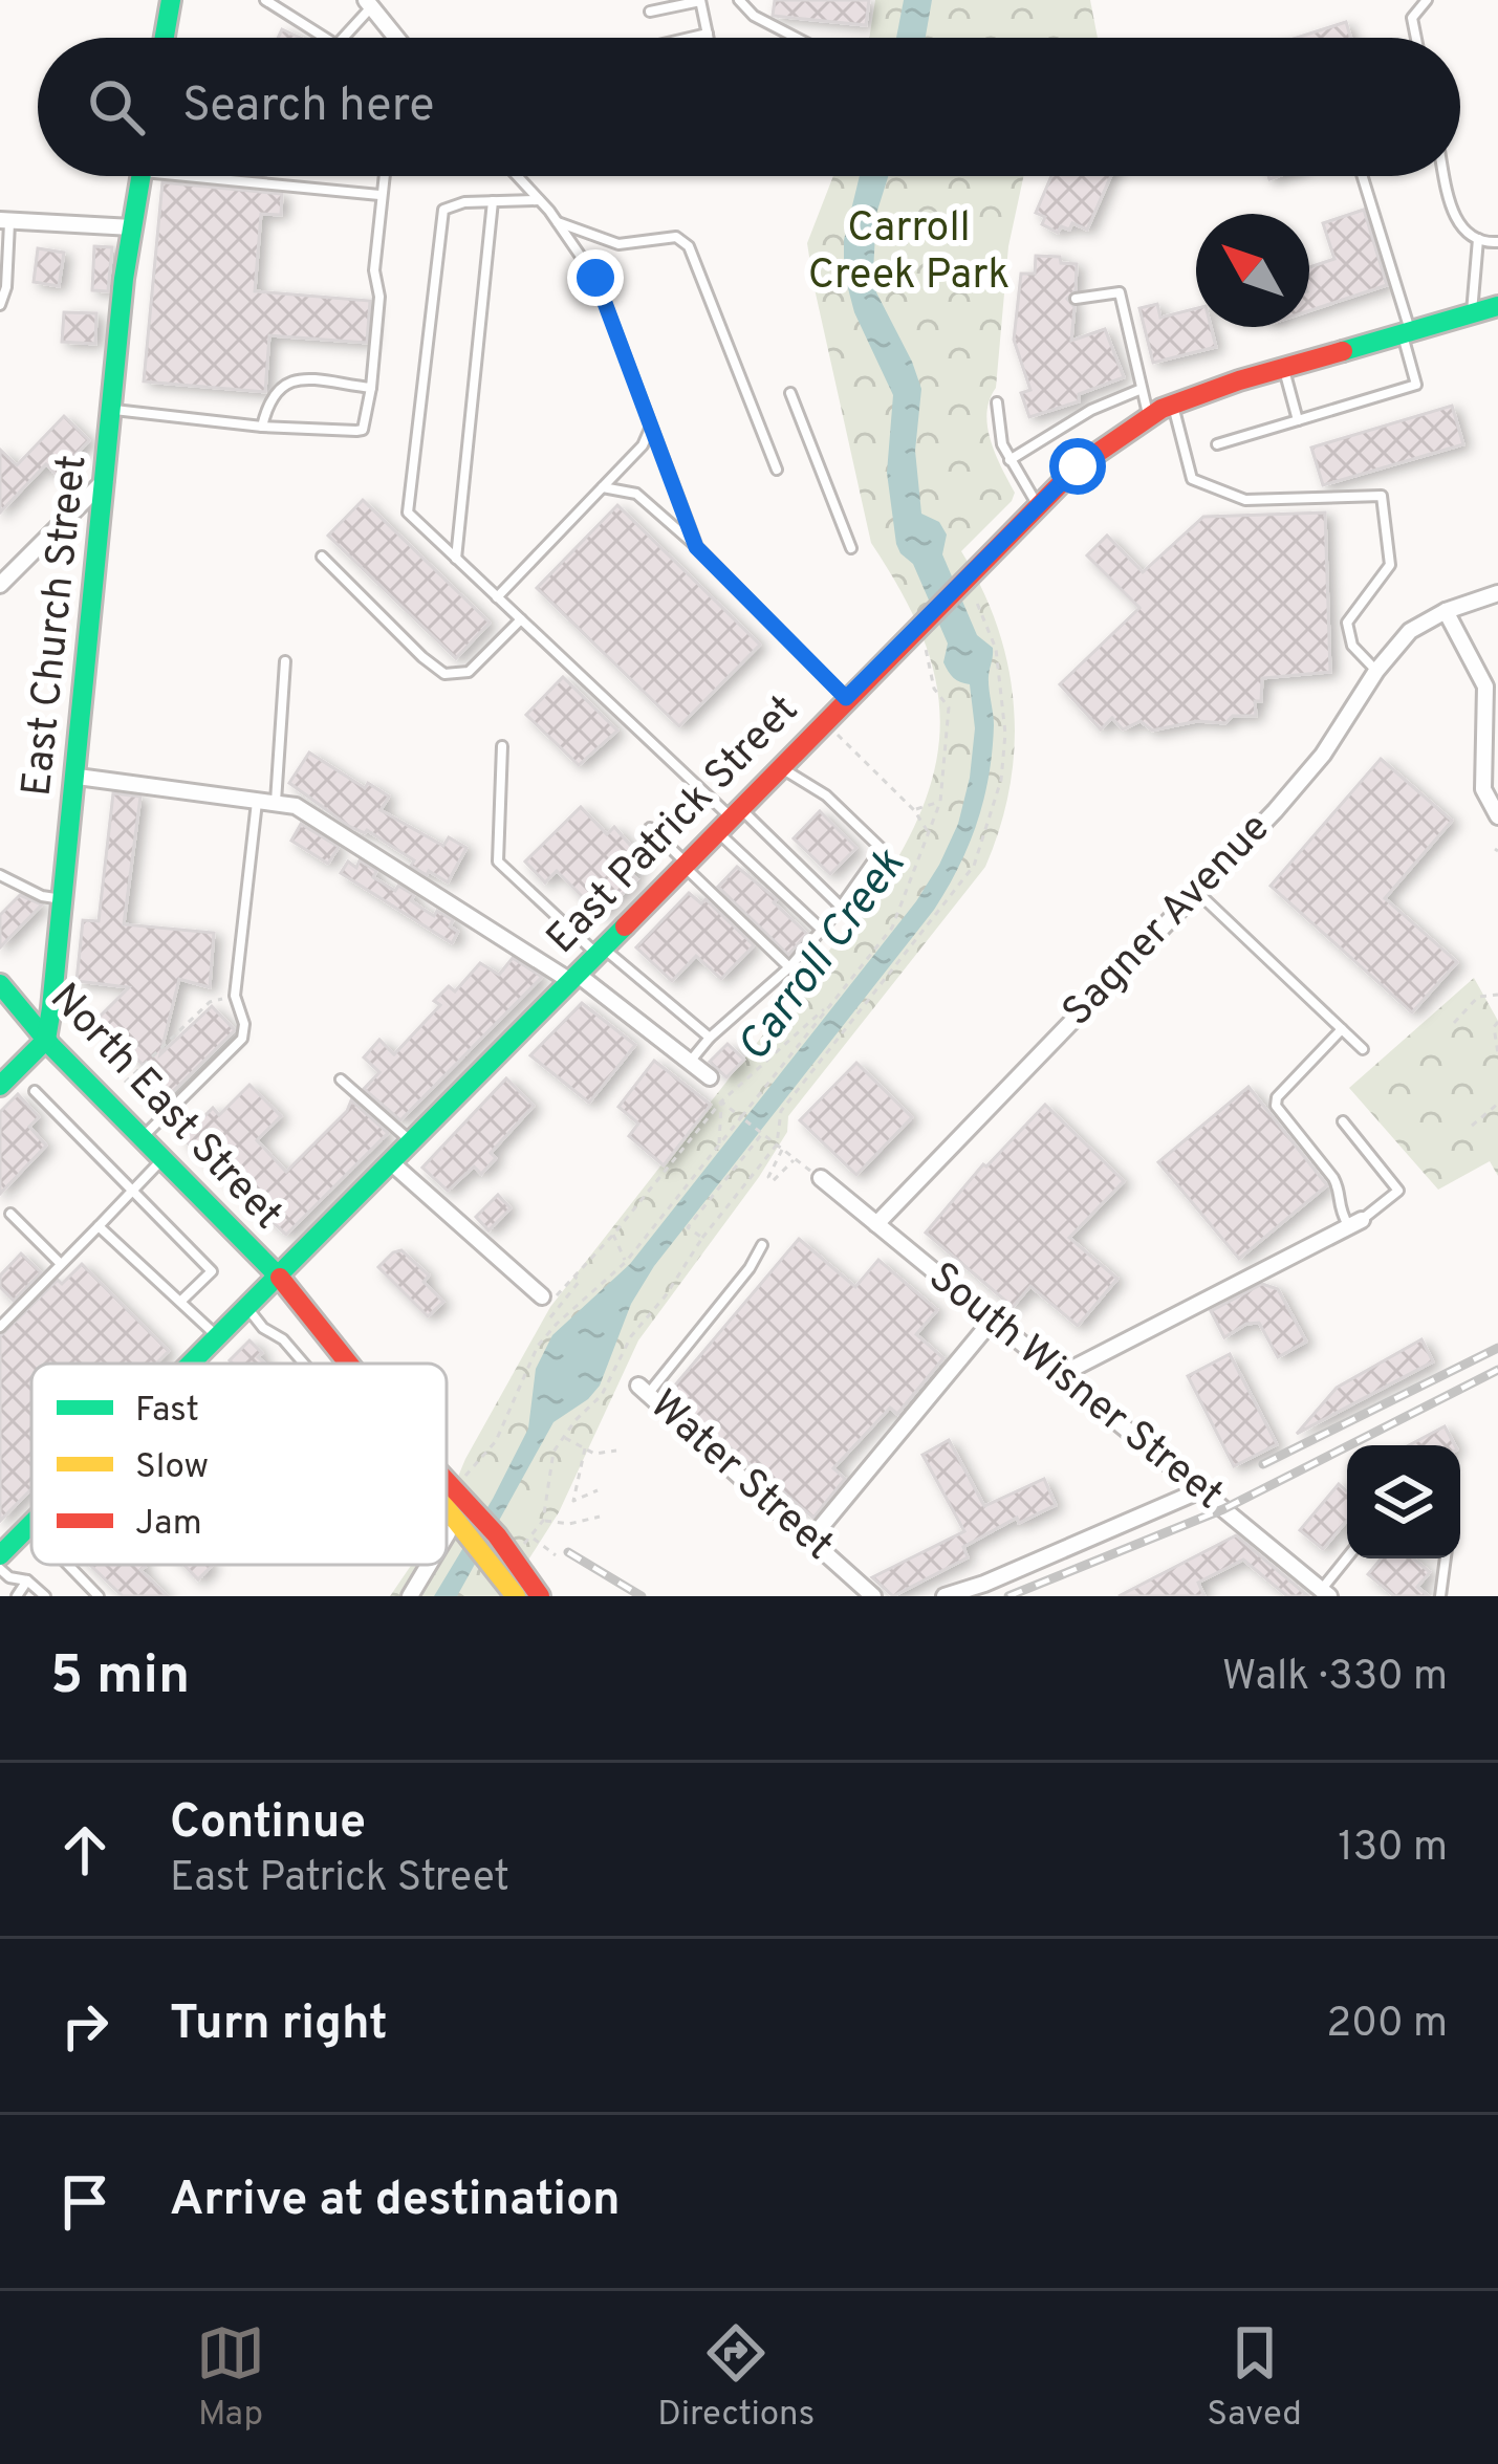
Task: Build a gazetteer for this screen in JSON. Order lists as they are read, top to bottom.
{
  "streets": {
    "main road": ["East Church Street", "East Patrick Street", "North East Street"],
    "street": ["Sagner Avenue", "South Wisner Street", "Water Street"]
  },
  "crossings": [
    ["East Church Street", "North East Street"],
    ["East Patrick Street", "North East Street"],
    ["Sagner Avenue", "South Wisner Street"]
  ],
  "water": ["Carroll Creek"],
  "parks": ["Carroll Creek Park"],
  "legend": ["Fast", "Slow", "Jam"],
  "north": "top left",
  "page": {
    "search": "Search here",
    "heading": ["5 min", "Walk · 330 m"],
    "list": [
      ["Continue", "East Patrick Street", "130 m"],
      ["Turn right", "200 m"],
      "Arrive at destination"
    ],
    "nav": ["Map", "Directions", "Saved"]
  }
}
